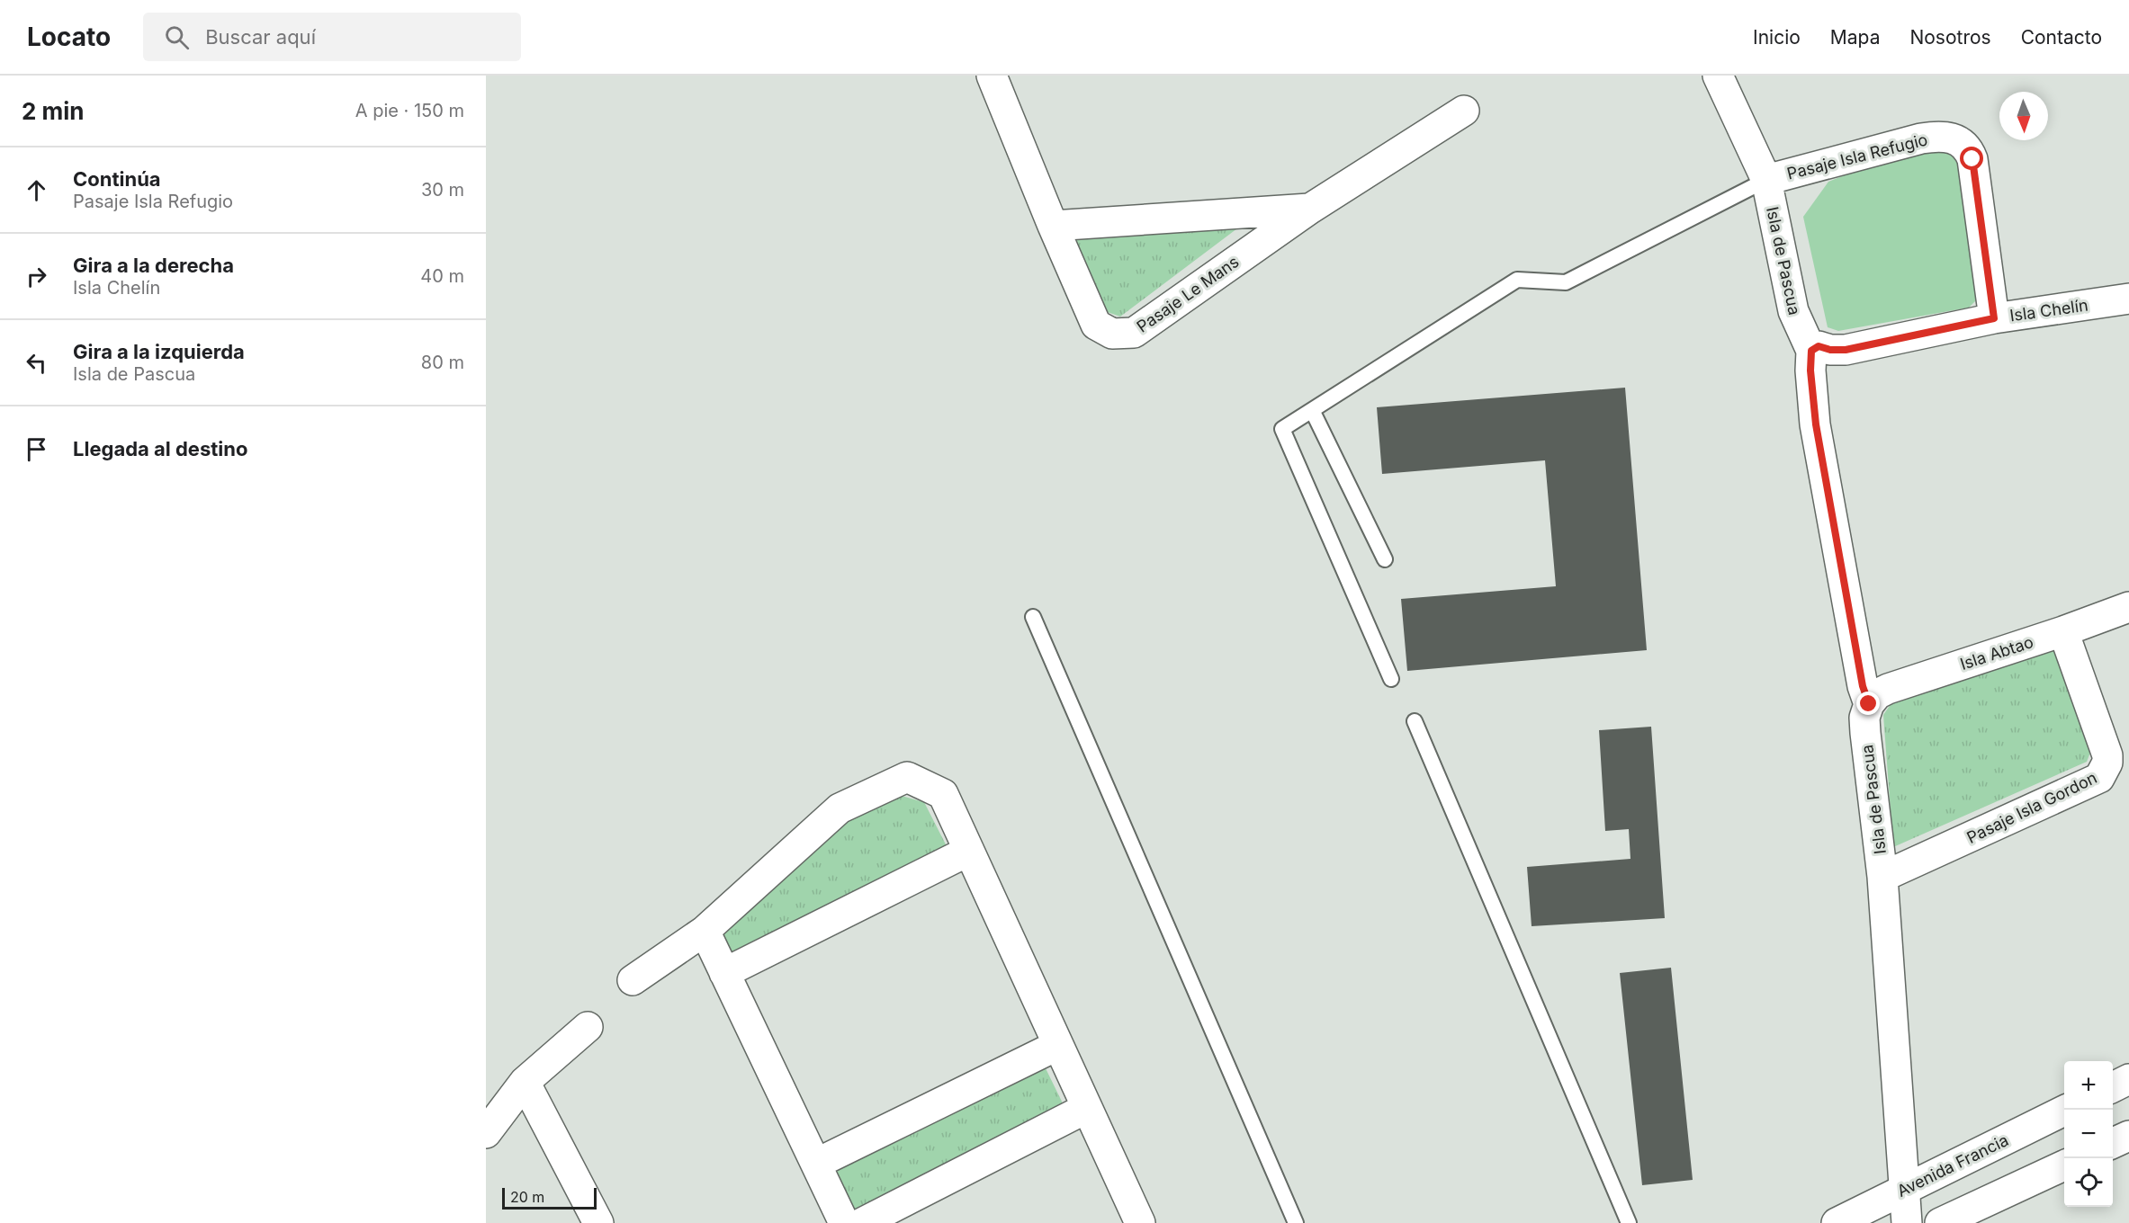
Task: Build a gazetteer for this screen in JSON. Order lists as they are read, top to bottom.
{
  "streets": {
    "street": [
      "Pasaje Isla Refugio",
      "Isla de Pascua",
      "Pasaje Le Mans",
      "Isla Chelín",
      "Isla Abtao",
      "Pasaje Isla Gordon",
      "Avenida Francia"
    ]
  },
  "crossings": [
    ["Pasaje Isla Refugio", "Isla de Pascua"],
    ["Pasaje Isla Refugio", "Isla Chelín"],
    ["Isla de Pascua", "Isla Chelín"],
    ["Isla de Pascua", "Isla Abtao"],
    ["Isla de Pascua", "Pasaje Isla Gordon"],
    ["Isla de Pascua", "Avenida Francia"],
    ["Isla Abtao", "Pasaje Isla Gordon"]
  ],
  "scale_bar": "20 m",
  "north": "bottom",
  "page": {
    "header": "Locato",
    "search": "Buscar aquí",
    "nav": [
      "Inicio",
      "Mapa",
      "Nosotros",
      "Contacto"
    ],
    "heading": ["2 min", "A pie · 150 m"],
    "list": [
      ["Continúa", "Pasaje Isla Refugio", "30 m"],
      ["Gira a la derecha", "Isla Chelín", "40 m"],
      ["Gira a la izquierda", "Isla de Pascua", "80 m"],
      "Llegada al destino"
    ],
    "map_buttons": ["+", "−"],
    "scale": "20 m"
  }
}
